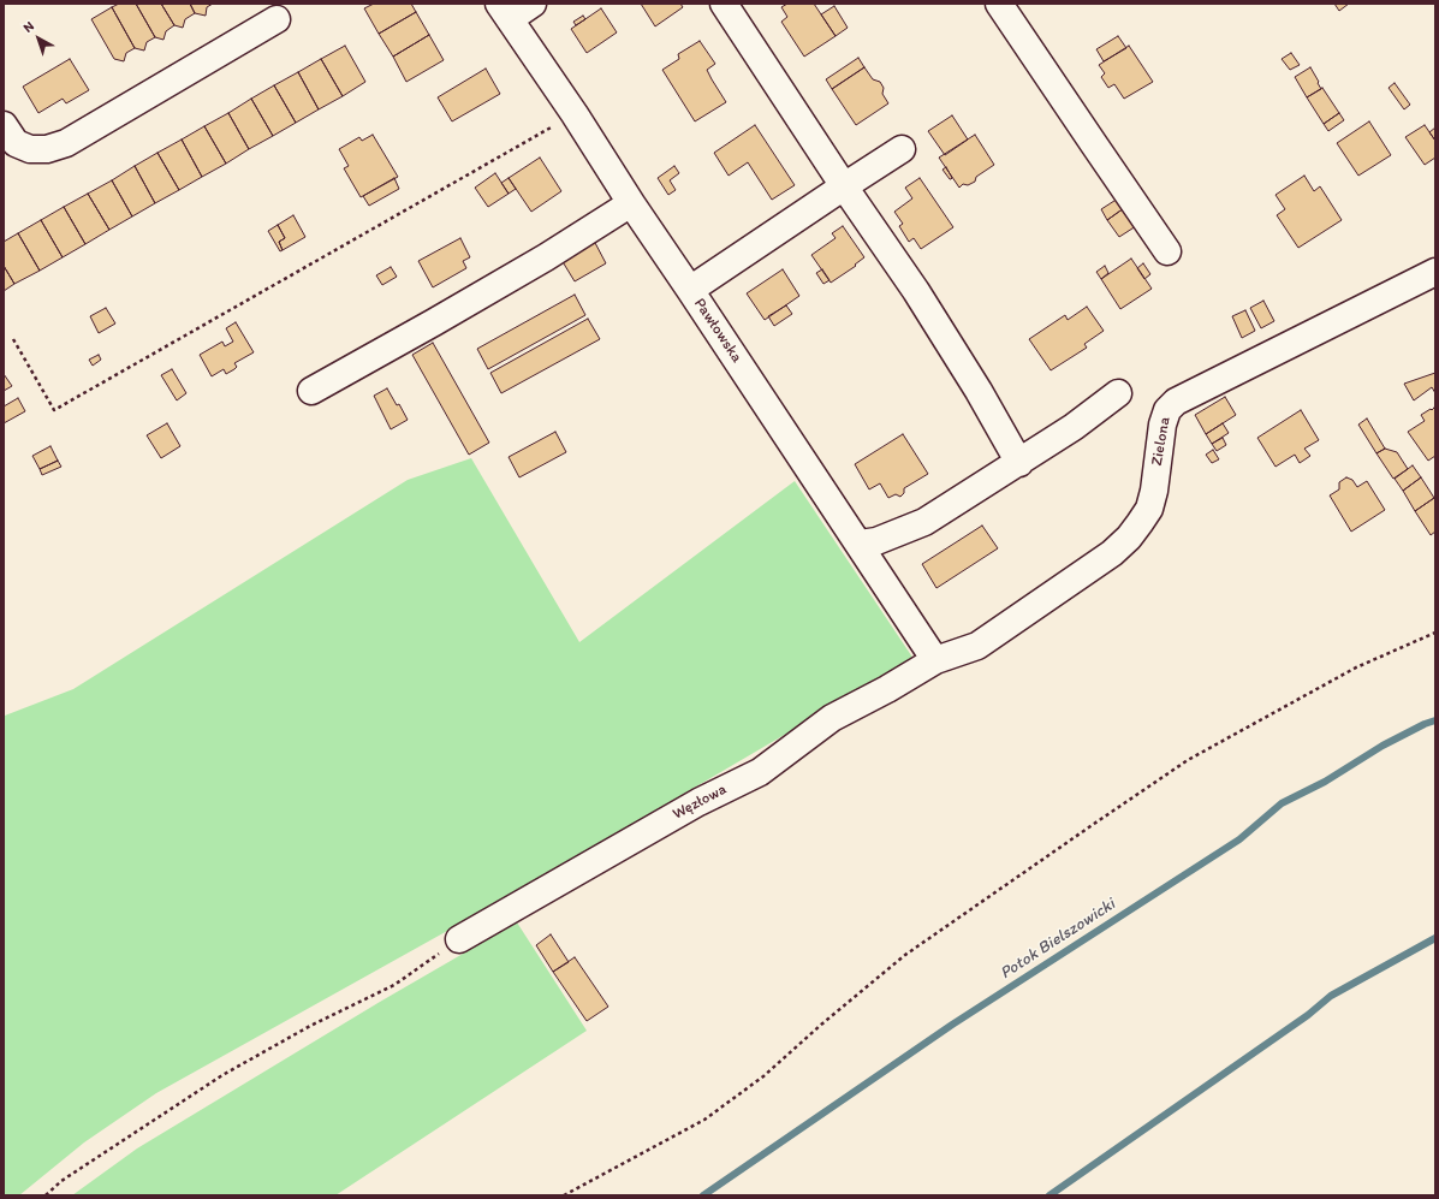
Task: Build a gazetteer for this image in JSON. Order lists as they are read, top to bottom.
{
  "streets": {
    "street": ["Pawłowska", "Zielona", "Węzłowa"]
  },
  "crossings": [
    ["Pawłowska", "Zielona"],
    ["Pawłowska", "Węzłowa"],
    ["Zielona", "Węzłowa"]
  ],
  "water": ["Potok Bielszowicki"],
  "north": "top left"
}
